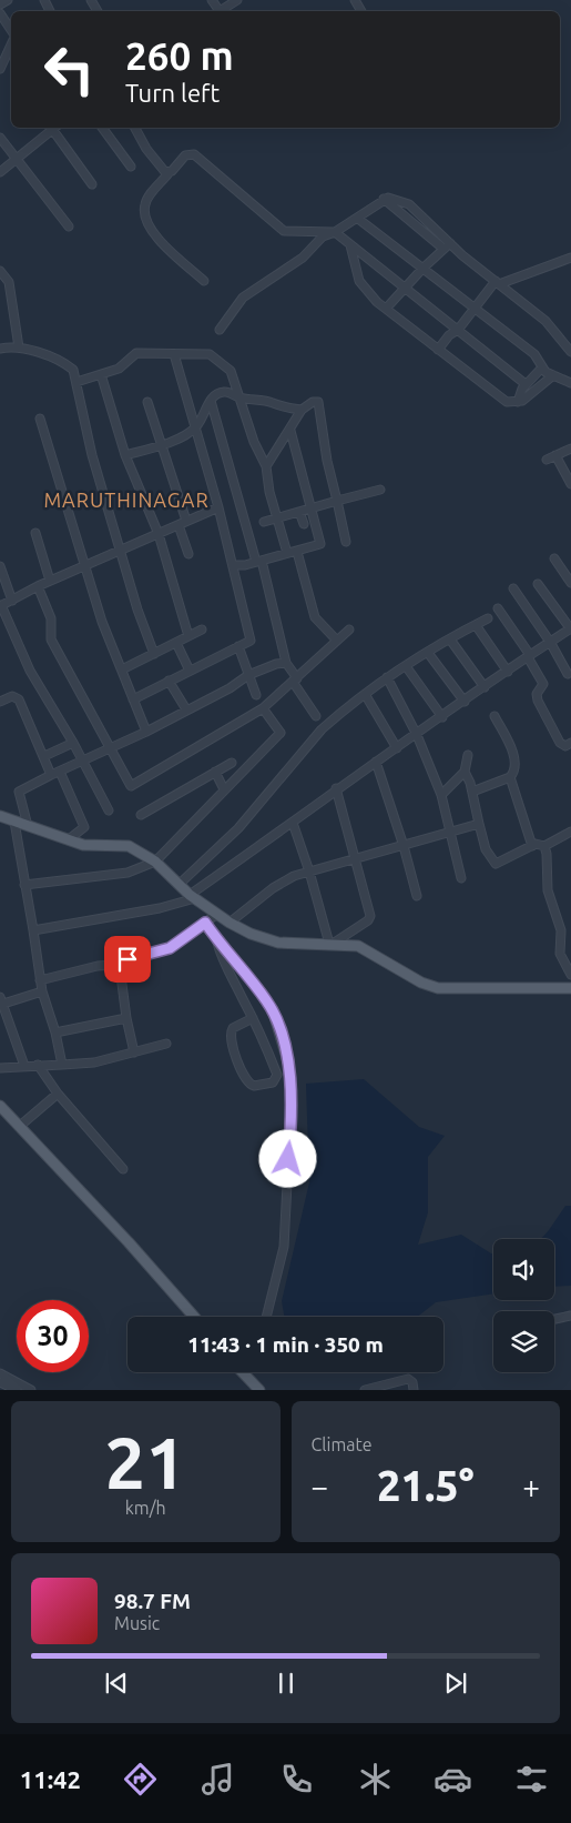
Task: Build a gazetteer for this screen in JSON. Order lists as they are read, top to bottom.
{
  "districts": ["MARUTHINAGAR"],
  "page": {
    "turn": ["260 m", "Turn left"],
    "limit": "30",
    "trip": "11:43 · 1 min · 350 m",
    "tile": [
      ["21", "km/h"],
      "Climate"
    ],
    "heat": ["−", "21.5°", "+"],
    "song": ["98.7 FM", "Music"],
    "tabs": "11:42"
  }
}
